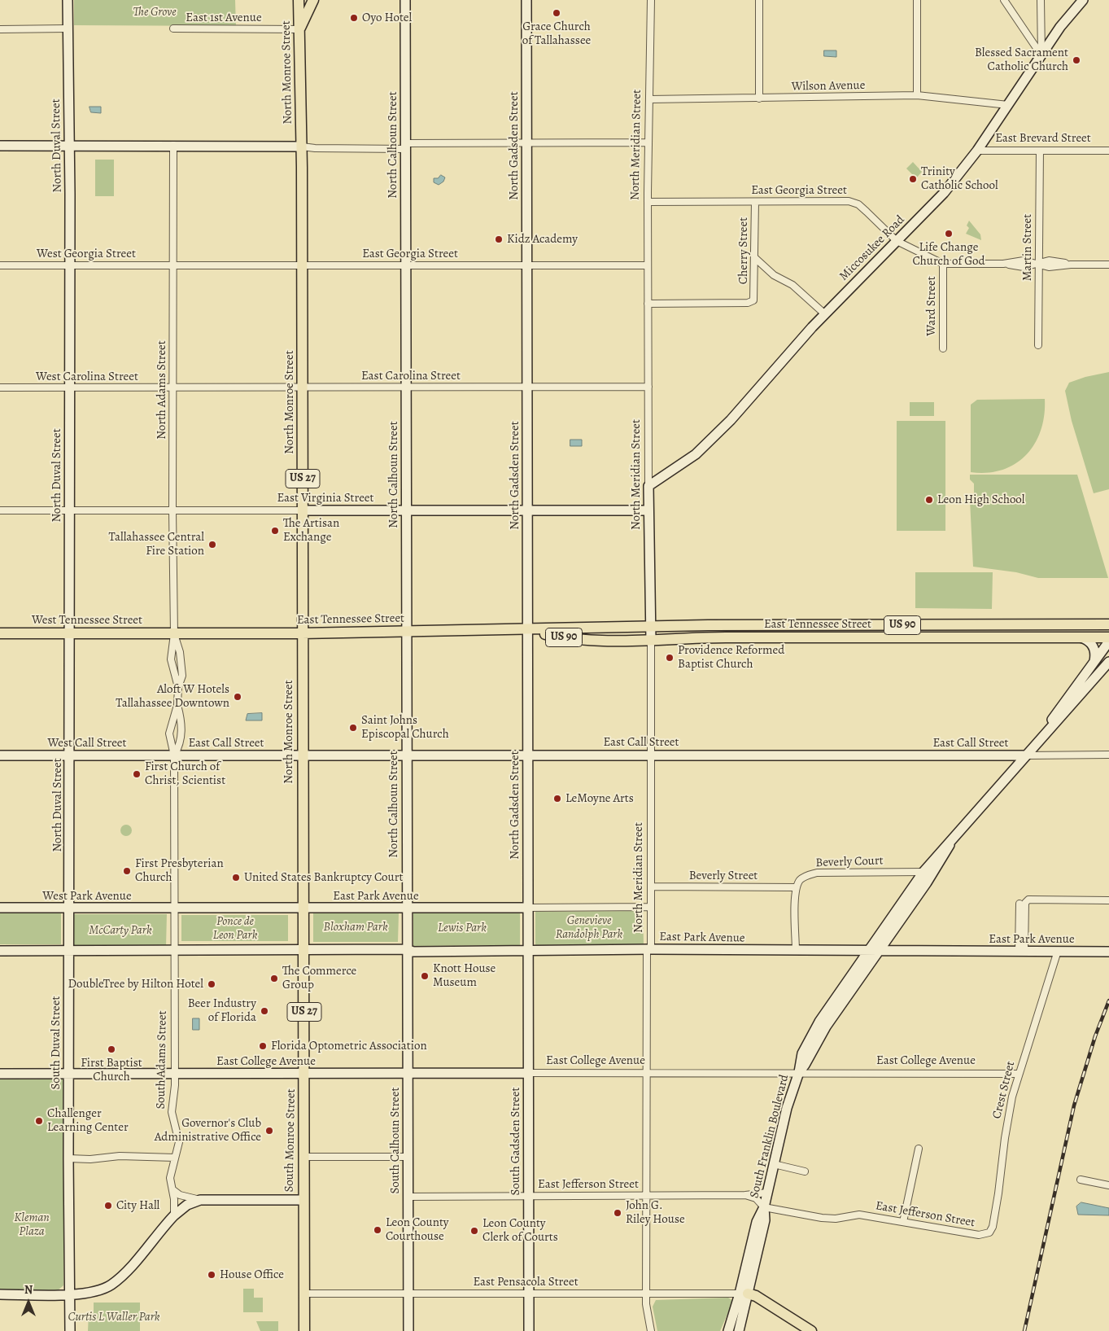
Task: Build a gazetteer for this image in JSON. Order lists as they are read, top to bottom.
{
  "streets": {
    "main road": [
      "North Monroe Street",
      "US 27",
      "East Tennessee Street",
      "West Tennessee Street",
      "US 90",
      "South Monroe Street"
    ],
    "street": [
      "East 1st Avenue",
      "Wilson Avenue",
      "East Brevard Street",
      "North Calhoun Street",
      "North Meridian Street",
      "North Duval Street",
      "North Gadsden Street",
      "East Georgia Street",
      "Martin Street",
      "Miccosukee Road",
      "Cherry Street",
      "West Georgia Street",
      "Ward Street",
      "East Carolina Street",
      "West Carolina Street",
      "North Adams Street",
      "East Virginia Street",
      "East Call Street",
      "West Call Street",
      "Beverly Court",
      "Beverly Street",
      "West Park Avenue",
      "East Park Avenue",
      "South Duval Street",
      "South Adams Street",
      "East College Avenue",
      "Crest Street",
      "South Franklin Boulevard",
      "South Calhoun Street",
      "South Gadsden Street",
      "East Jefferson Street",
      "East Pensacola Street"
    ]
  },
  "crossings": [
    ["East 1st Avenue", "North Monroe Street"],
    ["North Monroe Street", "East Georgia Street"],
    ["North Monroe Street", "East Carolina Street"],
    ["North Monroe Street", "East Virginia Street"],
    ["North Monroe Street", "East Tennessee Street"],
    ["North Monroe Street", "East Call Street"],
    ["North Monroe Street", "East Park Avenue"],
    ["North Monroe Street", "South Monroe Street"],
    ["Wilson Avenue", "North Meridian Street"],
    ["Wilson Avenue", "Miccosukee Road"],
    ["East Brevard Street", "Martin Street"],
    ["East Brevard Street", "Miccosukee Road"],
    ["North Calhoun Street", "East Georgia Street"],
    ["North Calhoun Street", "East Carolina Street"],
    ["North Calhoun Street", "East Virginia Street"],
    ["North Calhoun Street", "East Tennessee Street"],
    ["North Calhoun Street", "East Call Street"],
    ["North Calhoun Street", "East Park Avenue"],
    ["North Calhoun Street", "South Calhoun Street"],
    ["North Meridian Street", "East Georgia Street"],
    ["North Meridian Street", "Miccosukee Road"],
    ["North Meridian Street", "Cherry Street"],
    ["North Meridian Street", "East Carolina Street"],
    ["North Meridian Street", "East Virginia Street"],
    ["North Meridian Street", "East Tennessee Street"],
    ["North Meridian Street", "East Call Street"],
    ["North Meridian Street", "Beverly Street"],
    ["North Meridian Street", "East Park Avenue"],
    ["North Meridian Street", "East College Avenue"],
    ["North Meridian Street", "East Jefferson Street"],
    ["North Meridian Street", "East Pensacola Street"],
    ["North Duval Street", "West Georgia Street"],
    ["North Duval Street", "West Carolina Street"],
    ["North Duval Street", "East Virginia Street"],
    ["North Duval Street", "West Tennessee Street"],
    ["North Duval Street", "West Call Street"],
    ["North Duval Street", "West Park Avenue"],
    ["North Duval Street", "South Duval Street"],
    ["North Gadsden Street", "East Georgia Street"],
    ["North Gadsden Street", "East Carolina Street"],
    ["North Gadsden Street", "East Virginia Street"],
    ["North Gadsden Street", "East Tennessee Street"],
    ["North Gadsden Street", "East Call Street"],
    ["North Gadsden Street", "East Park Avenue"],
    ["North Gadsden Street", "South Gadsden Street"],
    ["East Georgia Street", "Martin Street"],
    ["East Georgia Street", "Miccosukee Road"],
    ["East Georgia Street", "Cherry Street"],
    ["East Georgia Street", "West Georgia Street"],
    ["East Georgia Street", "Ward Street"],
    ["East Georgia Street", "North Adams Street"],
    ["West Georgia Street", "North Adams Street"],
    ["East Carolina Street", "West Carolina Street"],
    ["East Carolina Street", "North Adams Street"],
    ["West Carolina Street", "North Adams Street"],
    ["North Adams Street", "East Virginia Street"],
    ["North Adams Street", "East Tennessee Street"],
    ["North Adams Street", "West Tennessee Street"],
    ["North Adams Street", "East Call Street"],
    ["North Adams Street", "West Call Street"],
    ["North Adams Street", "West Park Avenue"],
    ["North Adams Street", "East Park Avenue"],
    ["North Adams Street", "South Adams Street"],
    ["East Tennessee Street", "West Tennessee Street"],
    ["East Call Street", "West Call Street"],
    ["Beverly Court", "Beverly Street"],
    ["Beverly Court", "South Franklin Boulevard"],
    ["West Park Avenue", "East Park Avenue"],
    ["East Park Avenue", "South Adams Street"],
    ["East Park Avenue", "Crest Street"],
    ["East Park Avenue", "South Franklin Boulevard"],
    ["East Park Avenue", "South Monroe Street"],
    ["East Park Avenue", "South Calhoun Street"],
    ["East Park Avenue", "South Gadsden Street"],
    ["South Duval Street", "East College Avenue"],
    ["South Adams Street", "East College Avenue"],
    ["East College Avenue", "Crest Street"],
    ["East College Avenue", "South Franklin Boulevard"],
    ["East College Avenue", "South Monroe Street"],
    ["East College Avenue", "South Calhoun Street"],
    ["East College Avenue", "South Gadsden Street"],
    ["Crest Street", "East Jefferson Street"],
    ["South Franklin Boulevard", "East Jefferson Street"],
    ["South Franklin Boulevard", "East Pensacola Street"],
    ["South Monroe Street", "East Pensacola Street"],
    ["South Calhoun Street", "East Jefferson Street"],
    ["South Calhoun Street", "East Pensacola Street"],
    ["South Gadsden Street", "East Jefferson Street"],
    ["South Gadsden Street", "East Pensacola Street"]
  ],
  "parks": [
    "The Grove",
    "Genevieve Randolph Park",
    "Ponce de Leon Park",
    "Bloxham Park",
    "Lewis Park",
    "McCarty Park",
    "Kleman Plaza",
    "Curtis L Waller Park"
  ],
  "places": [
    "Grace Church of Tallahassee",
    "Oyo Hotel",
    "Blessed Sacrament Catholic Church",
    "Trinity Catholic School",
    "Life Change Church of God",
    "Kidz Academy",
    "Leon High School",
    "The Artisan Exchange",
    "Tallahassee Central Fire Station",
    "Providence Reformed Baptist Church",
    "Aloft W Hotels Tallahassee Downtown",
    "Saint Johns Episcopal Church",
    "First Church of Christ, Scientist",
    "LeMoyne Arts",
    "First Presbyterian Church",
    "United States Bankruptcy Court",
    "Knott House Museum",
    "The Commerce Group",
    "DoubleTree by Hilton Hotel",
    "Beer Industry of Florida",
    "Florida Optometric Association",
    "First Baptist Church",
    "Challenger Learning Center",
    "Governor's Club Administrative Office",
    "City Hall",
    "John G. Riley House",
    "Leon County Courthouse",
    "Leon County Clerk of Courts",
    "House Office"
  ],
  "north": "top"
}
